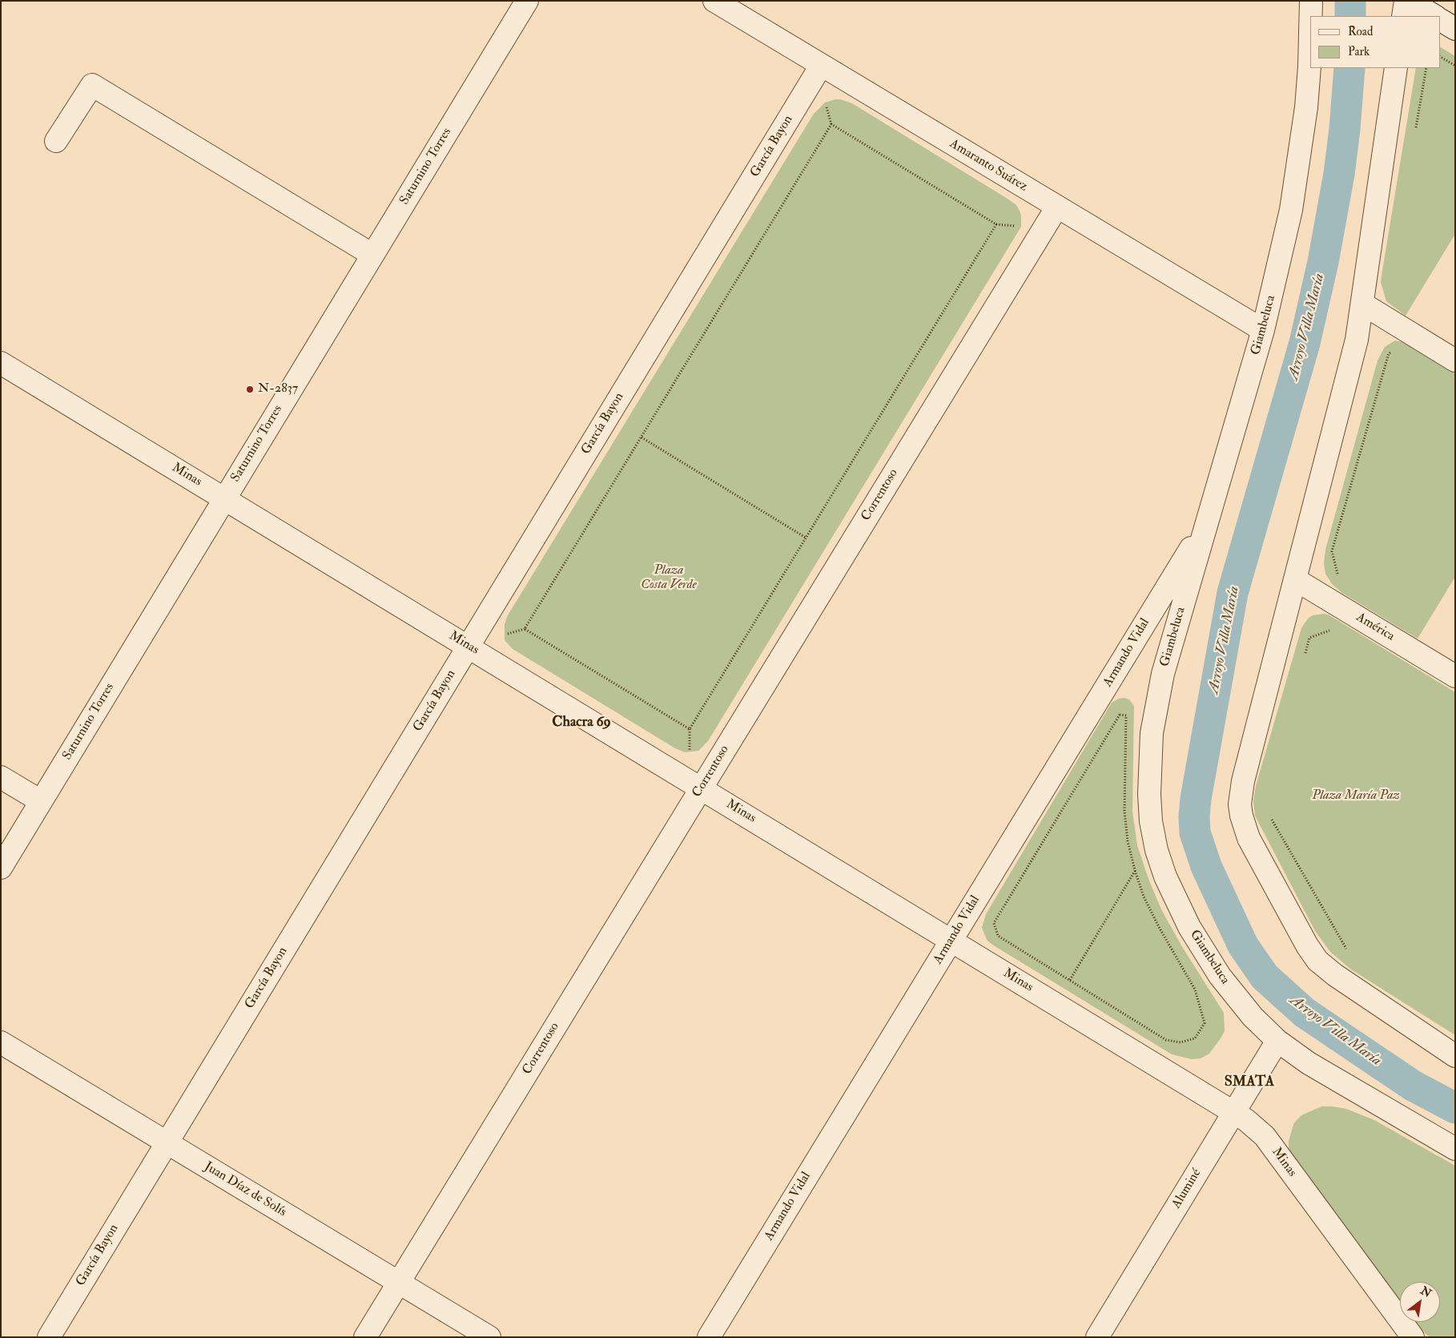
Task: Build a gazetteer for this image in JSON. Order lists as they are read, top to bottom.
{
  "streets": {
    "street": [
      "García Bayon",
      "Amaranto Suárez",
      "Saturnino Torres",
      "Giambeluca",
      "Minas",
      "Correntoso",
      "América",
      "Armando Vidal",
      "Aluminé",
      "Juan Díaz de Solís"
    ]
  },
  "crossings": [
    ["García Bayon", "Amaranto Suárez"],
    ["García Bayon", "Minas"],
    ["García Bayon", "Juan Díaz de Solís"],
    ["Amaranto Suárez", "Giambeluca"],
    ["Amaranto Suárez", "Correntoso"],
    ["Saturnino Torres", "Minas"],
    ["Giambeluca", "Armando Vidal"],
    ["Giambeluca", "Aluminé"],
    ["Minas", "Correntoso"],
    ["Minas", "Armando Vidal"],
    ["Minas", "Aluminé"],
    ["Correntoso", "Juan Díaz de Solís"]
  ],
  "districts": ["Chacra 69", "SMATA"],
  "water": ["Arroyo Villa María"],
  "parks": ["Plaza Costa Verde", "Plaza María Paz"],
  "places": ["N-2837"],
  "legend": ["Road", "Park"],
  "north": "top right"
}
